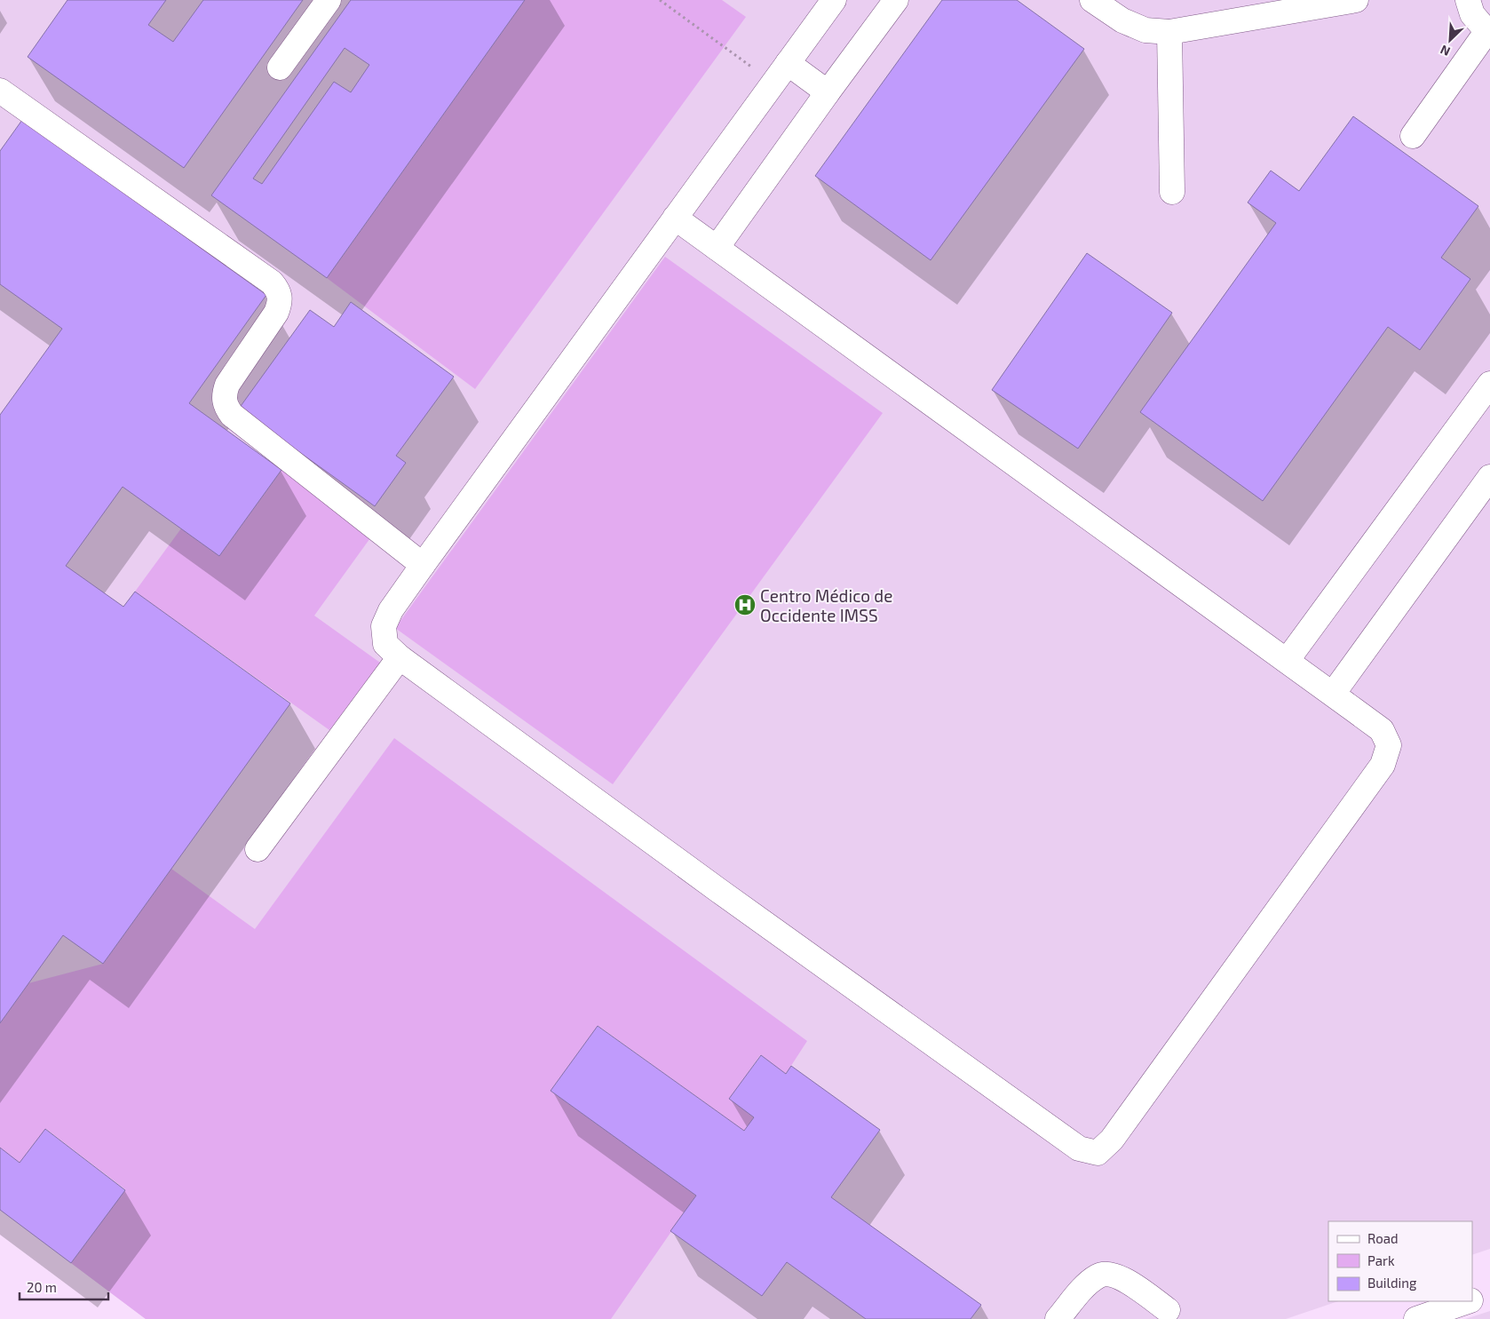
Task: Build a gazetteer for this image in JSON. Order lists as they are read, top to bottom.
{
  "places": {
    "hospital": ["Centro Médico de Occidente IMSS"]
  },
  "legend": ["Road", "Park", "Building"],
  "scale_bar": "20 m",
  "north": "bottom left"
}
